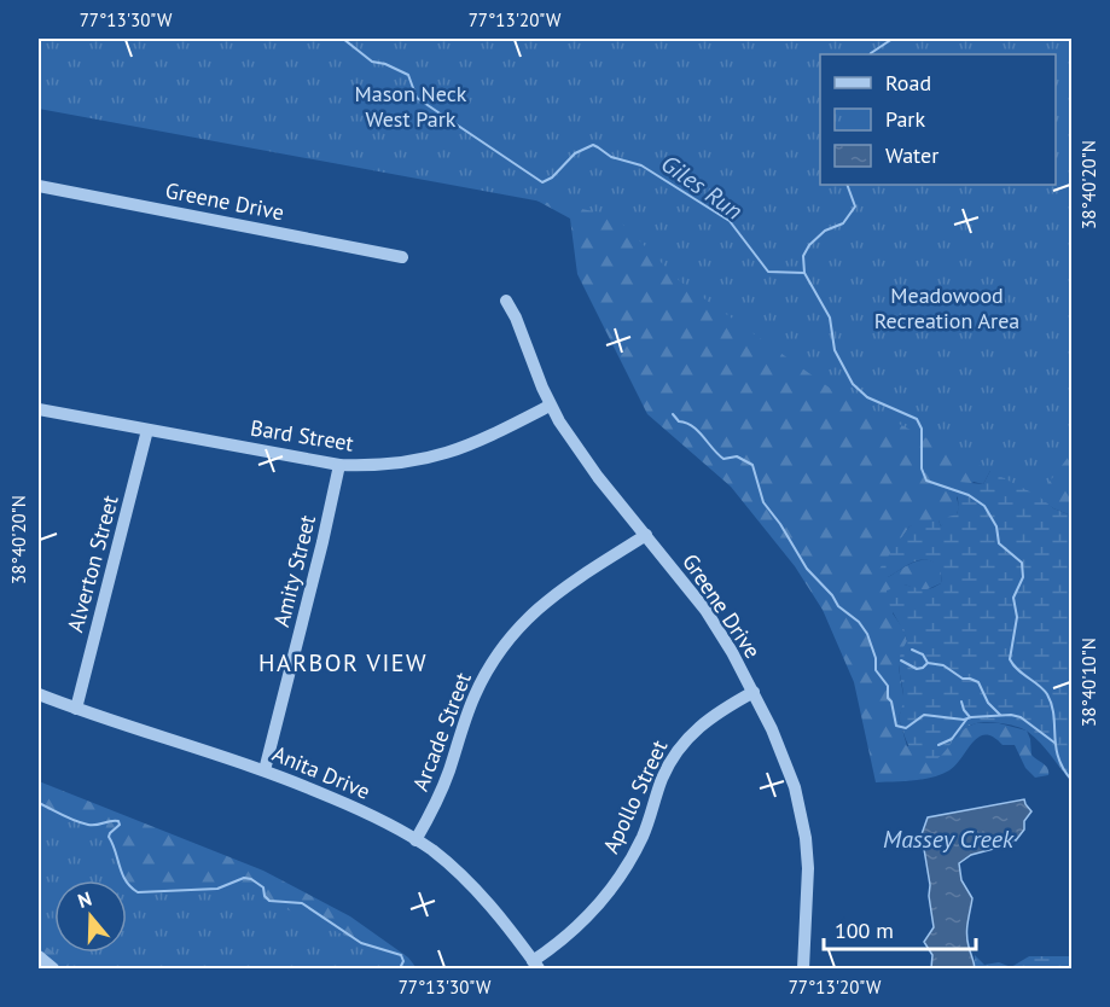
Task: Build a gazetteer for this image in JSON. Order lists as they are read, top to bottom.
{
  "streets": {
    "street": [
      "Greene Drive",
      "Bard Street",
      "Alverton Street",
      "Amity Street",
      "Arcade Street",
      "Anita Drive",
      "Apollo Street"
    ]
  },
  "crossings": [
    ["Greene Drive", "Bard Street"],
    ["Greene Drive", "Arcade Street"],
    ["Greene Drive", "Apollo Street"],
    ["Bard Street", "Alverton Street"],
    ["Bard Street", "Amity Street"],
    ["Alverton Street", "Anita Drive"],
    ["Amity Street", "Anita Drive"],
    ["Arcade Street", "Anita Drive"],
    ["Anita Drive", "Apollo Street"]
  ],
  "districts": ["HARBOR VIEW"],
  "water": ["Giles Run", "Massey Creek"],
  "parks": ["Mason Neck West Park", "Meadowood Recreation Area"],
  "legend": ["Road", "Park", "Water"],
  "scale_bar": "100 m",
  "north": "top",
  "coordinates": [
    "77°13'30\"W",
    "77°13'20\"W",
    "38°40'20\"N",
    "38°40'10\"N"
  ]
}
